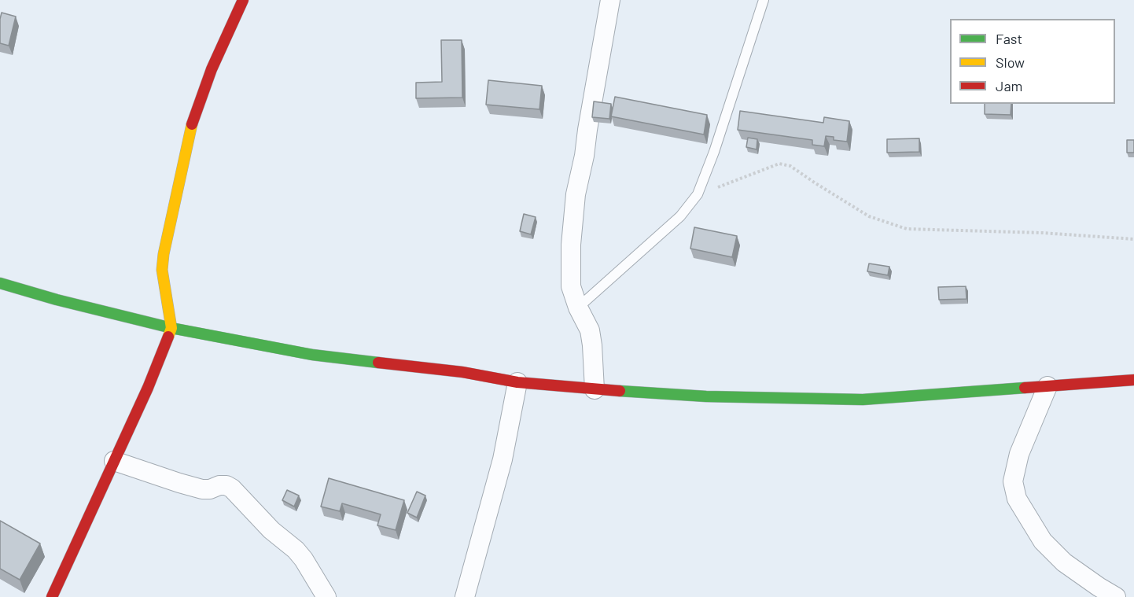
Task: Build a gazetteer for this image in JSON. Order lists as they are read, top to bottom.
{
  "legend": ["Fast", "Slow", "Jam"]
}
